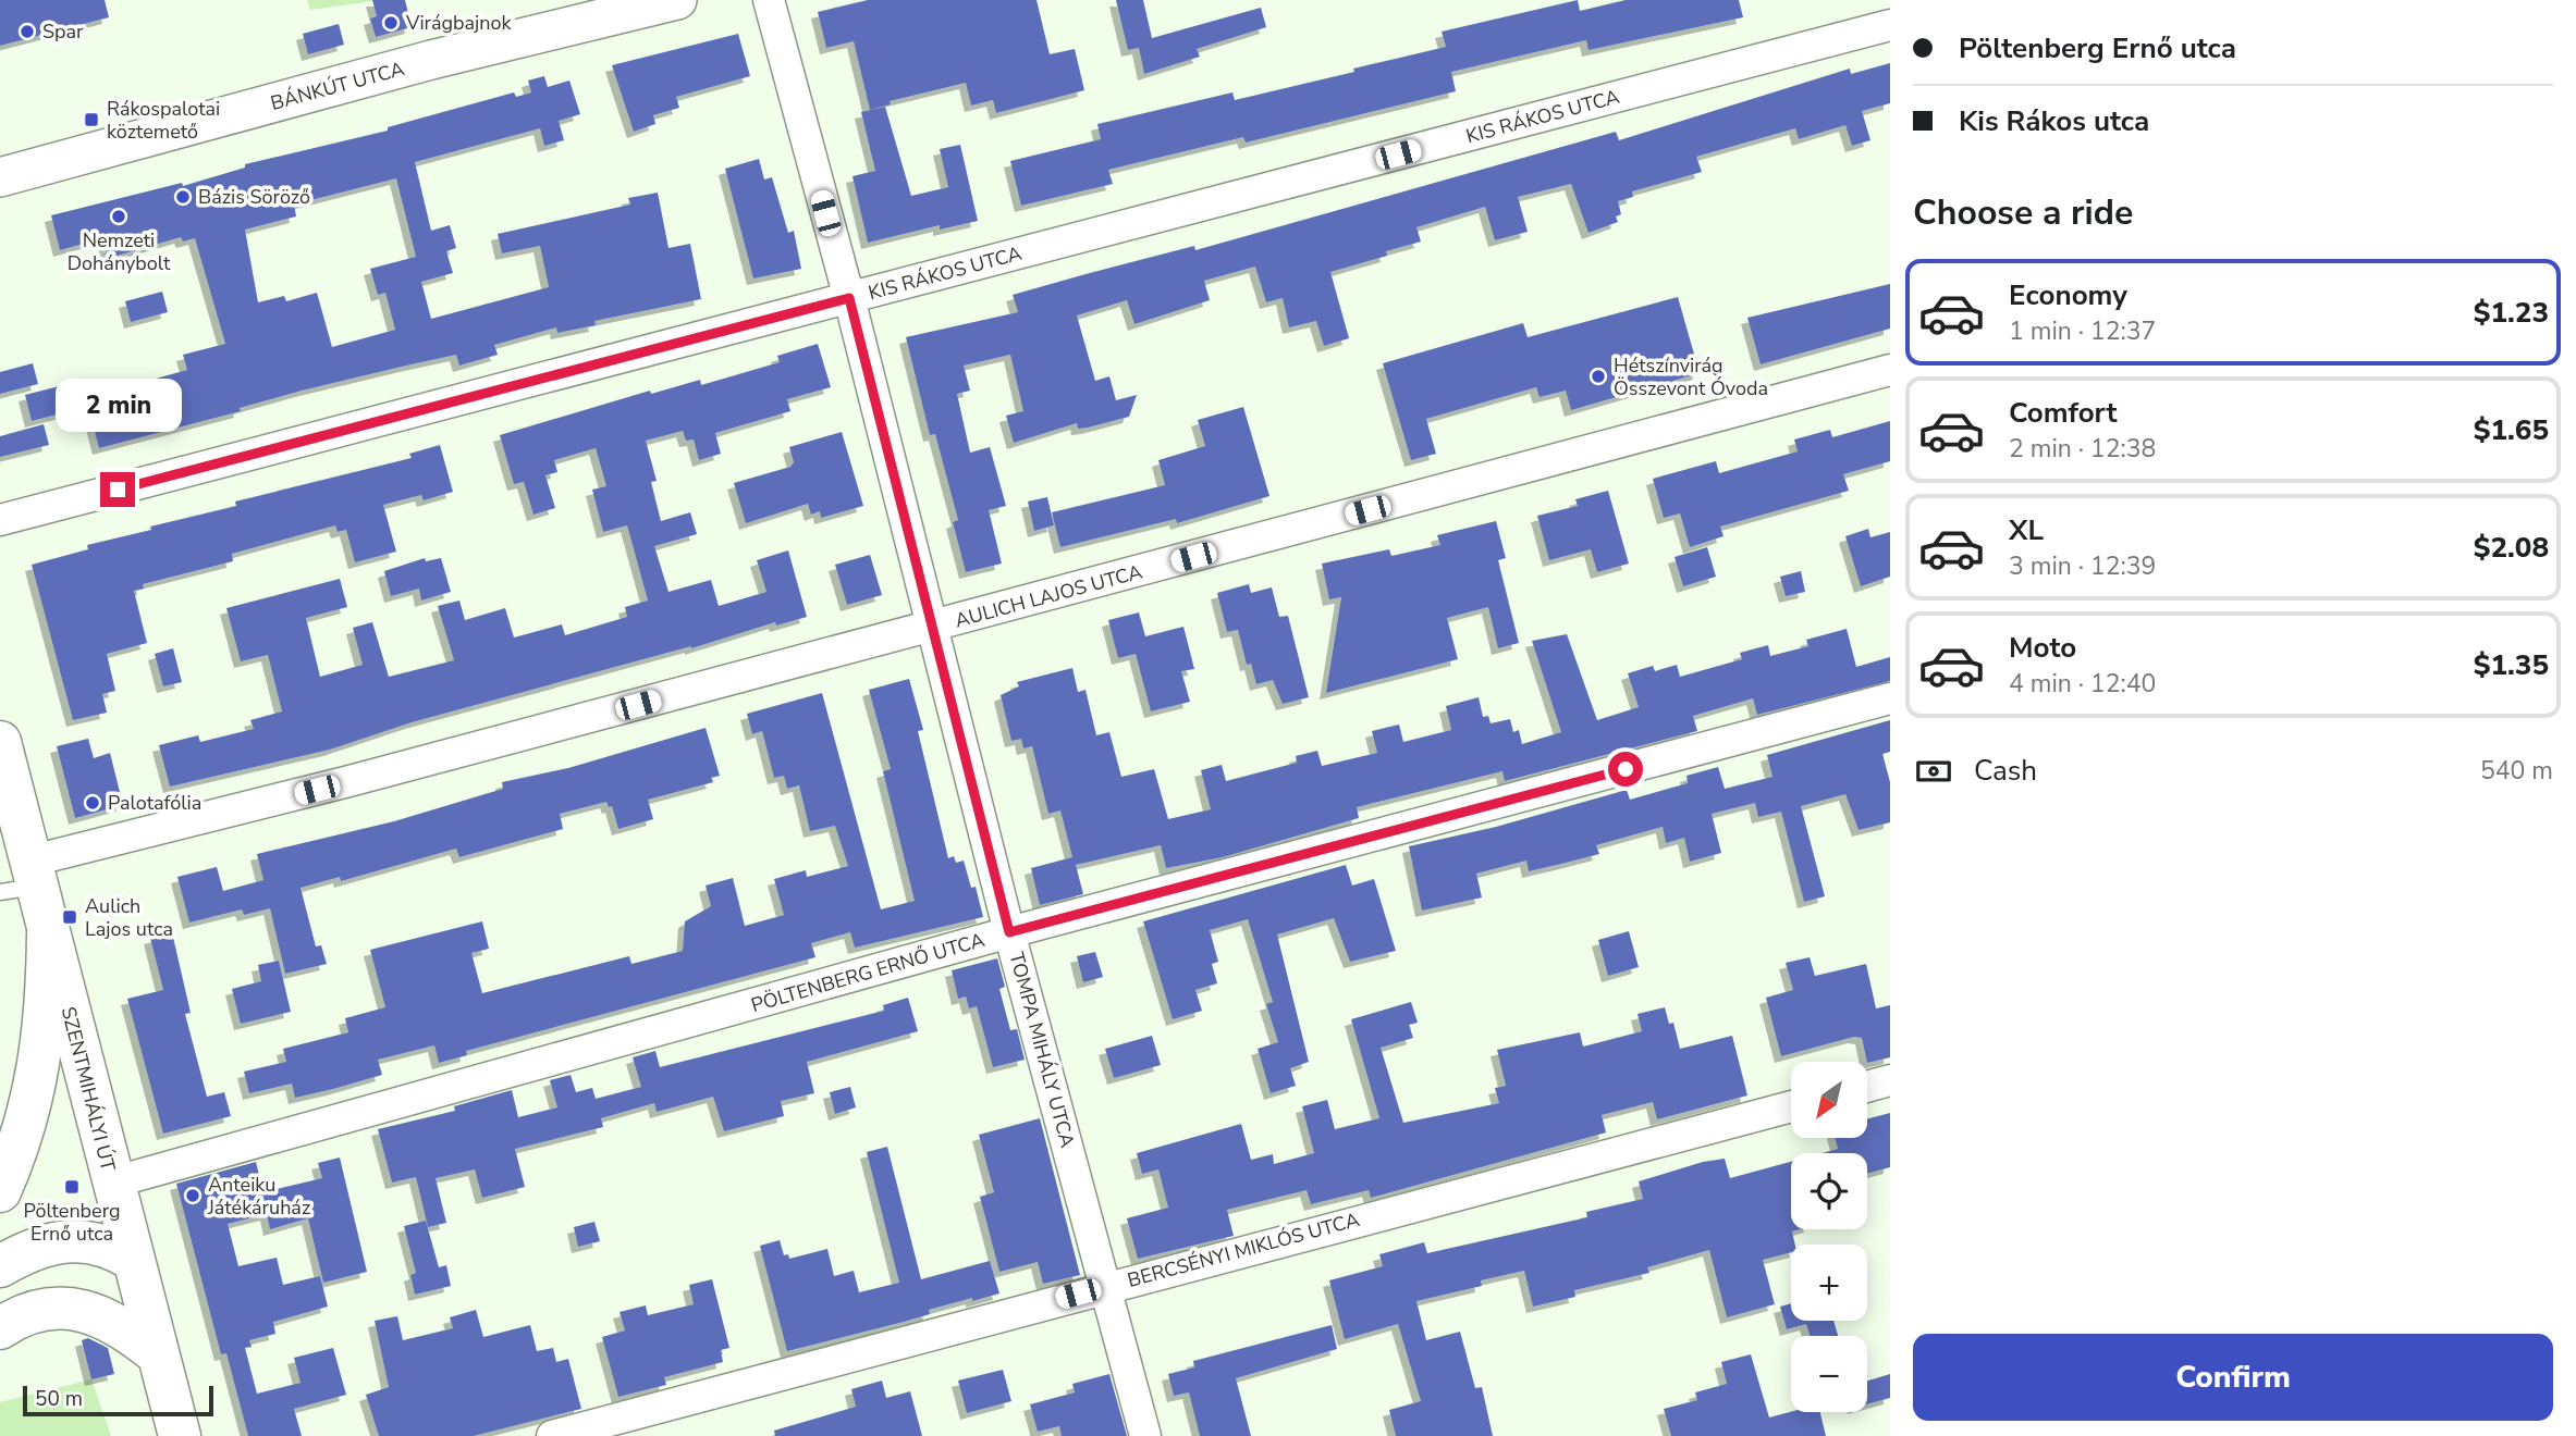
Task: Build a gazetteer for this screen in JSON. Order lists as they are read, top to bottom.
{
  "streets": {
    "main road": ["SZENTMIHÁLYI ÚT"],
    "street": [
      "BÁNKÚT UTCA",
      "KIS RÁKOS UTCA",
      "AULICH LAJOS UTCA",
      "PÖLTENBERG ERNŐ UTCA",
      "TOMPA MIHÁLY UTCA",
      "BERCSÉNYI MIKLÓS UTCA"
    ]
  },
  "crossings": [
    ["KIS RÁKOS UTCA", "TOMPA MIHÁLY UTCA"],
    ["AULICH LAJOS UTCA", "TOMPA MIHÁLY UTCA"],
    ["AULICH LAJOS UTCA", "SZENTMIHÁLYI ÚT"],
    ["PÖLTENBERG ERNŐ UTCA", "TOMPA MIHÁLY UTCA"],
    ["PÖLTENBERG ERNŐ UTCA", "SZENTMIHÁLYI ÚT"],
    ["TOMPA MIHÁLY UTCA", "BERCSÉNYI MIKLÓS UTCA"]
  ],
  "places": {
    "other": [
      "Virágbajnok",
      "Spar",
      "Bázis Söröző",
      "Nemzeti Dohánybolt",
      "Hétszínvirág Összevont Óvoda",
      "Palotafólia",
      "Anteiku Játékáruház"
    ],
    "transit": ["Rákospalotai köztemető", "Aulich Lajos utca", "Pöltenberg Ernő utca"]
  },
  "scale_bar": "50 m",
  "north": "bottom left",
  "page": {
    "banner": ["Pöltenberg Ernő utca", "Kis Rákos utca"],
    "heading": "Choose a ride",
    "list": [
      {
        "name": "Economy",
        "note": "1 min · 12:37",
        "value": "$1.23"
      },
      {
        "name": "Comfort",
        "note": "2 min · 12:38",
        "value": "$1.65"
      },
      {
        "name": "XL",
        "note": "3 min · 12:39",
        "value": "$2.08"
      },
      {
        "name": "Moto",
        "note": "4 min · 12:40",
        "value": "$1.35"
      }
    ],
    "bubble": "2 min",
    "pay": ["Cash", "540 m"],
    "map_buttons": ["+", "−"],
    "buttons": "Confirm",
    "scale": "50 m"
  }
}
